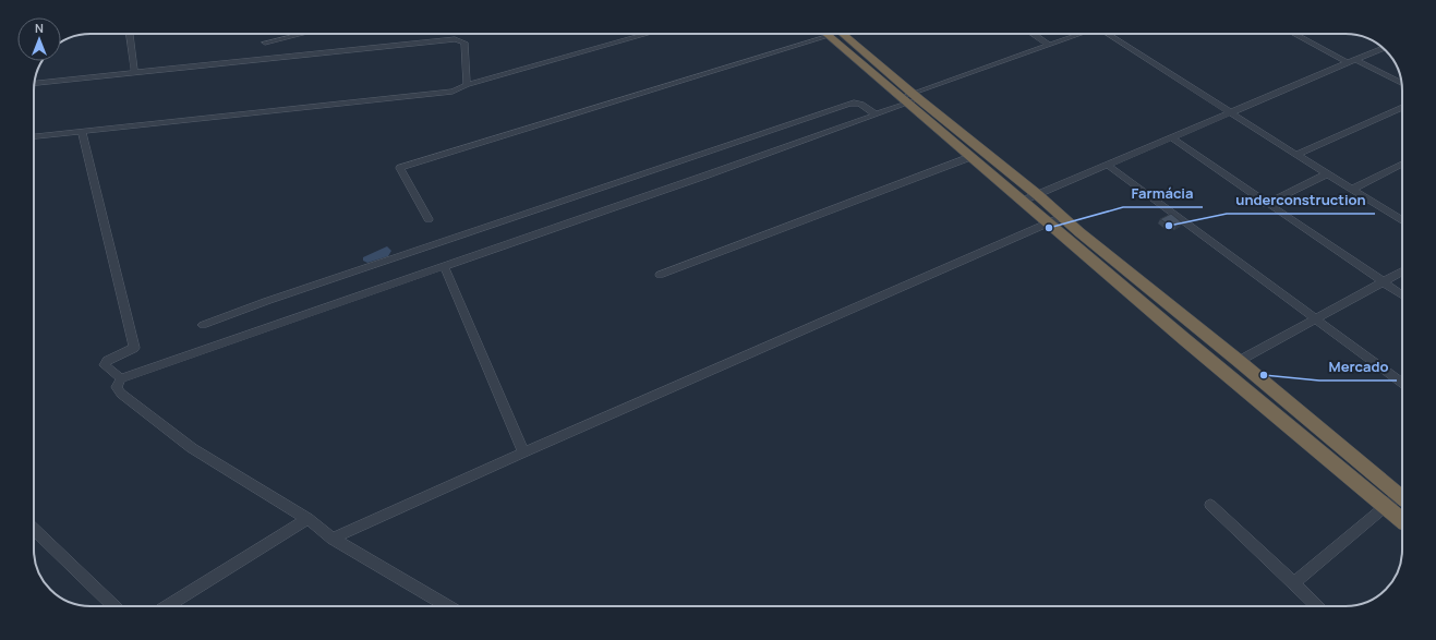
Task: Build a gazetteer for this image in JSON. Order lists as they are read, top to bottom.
{
  "places": ["underconstruction", "Farmácia", "Mercado"],
  "north": "top"
}
